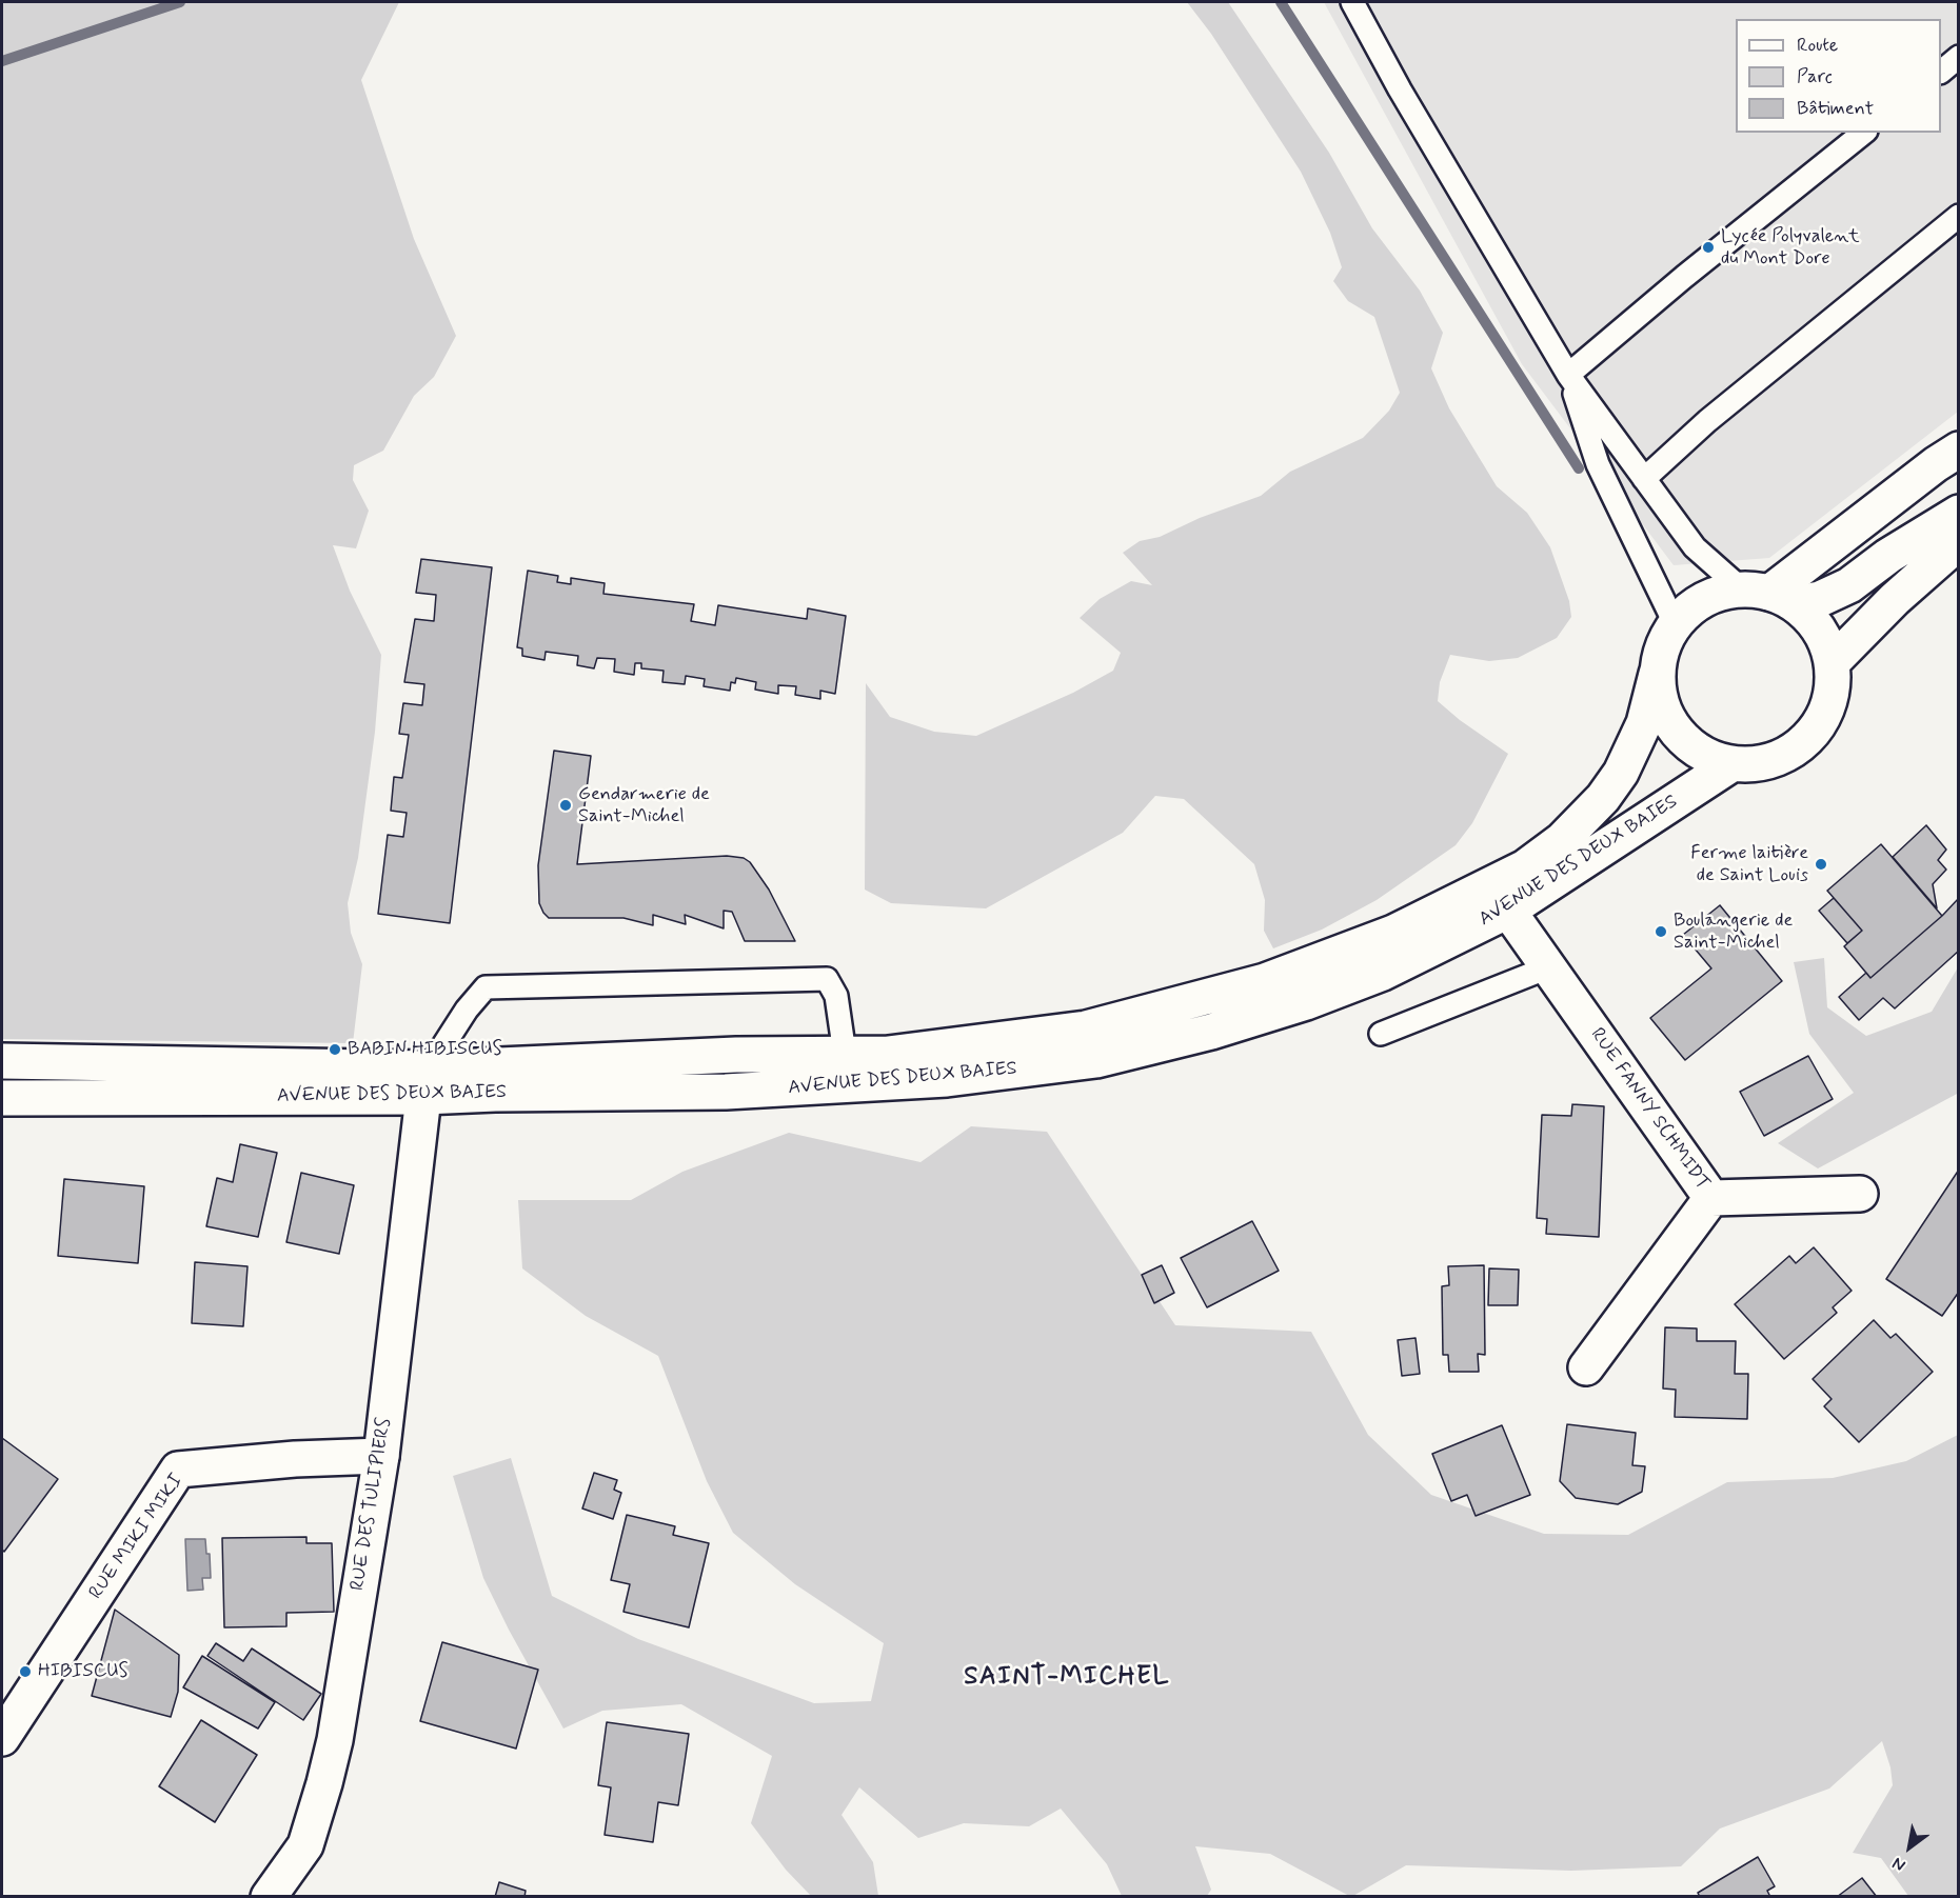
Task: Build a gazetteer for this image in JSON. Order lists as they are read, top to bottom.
{
  "streets": {
    "main road": [
      "AVENUE DES DEUX BAIES",
      "RUE FANNY SCHMIDT",
      "RUE DES TULIPIERS",
      "RUE MIKI MIKI"
    ]
  },
  "crossings": [
    ["AVENUE DES DEUX BAIES", "RUE FANNY SCHMIDT"],
    ["AVENUE DES DEUX BAIES", "RUE DES TULIPIERS"],
    ["RUE DES TULIPIERS", "RUE MIKI MIKI"]
  ],
  "districts": ["SAINT-MICHEL"],
  "places": [
    "Lycée Polyvalent du Mont Dore",
    "Gendarmerie de Saint-Michel",
    "Ferme laitière de Saint Louis",
    "Boulangerie de Saint-Michel",
    "BABIN HIBISCUS",
    "HIBISCUS"
  ],
  "legend": ["Route", "Parc", "Bâtiment"],
  "north": "bottom left"
}
